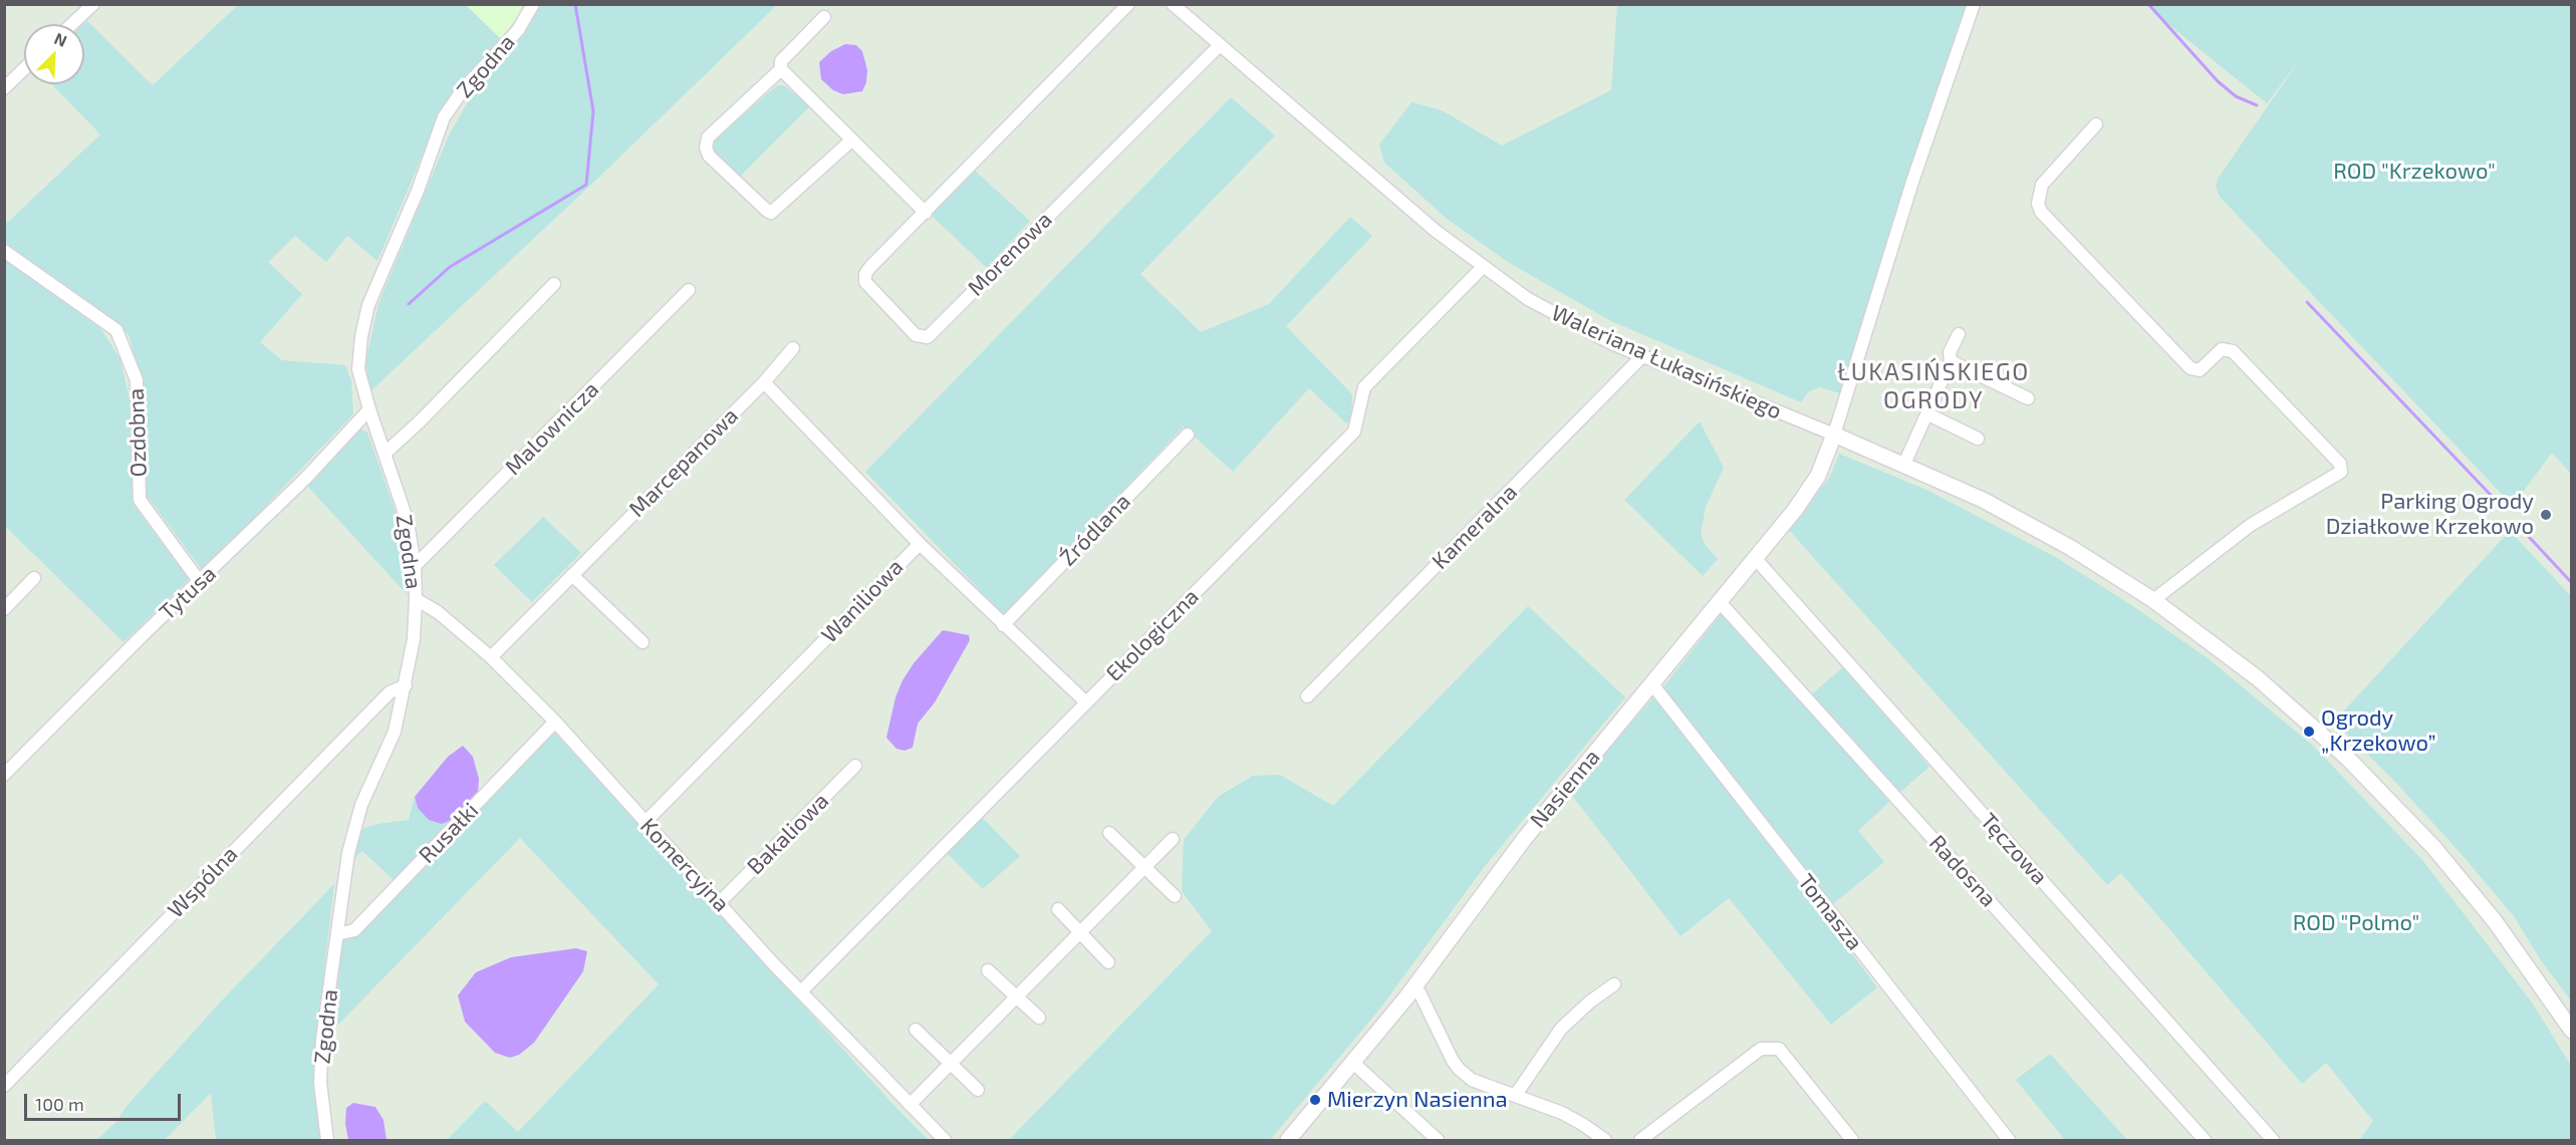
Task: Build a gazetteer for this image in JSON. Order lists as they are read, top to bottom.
{
  "streets": {
    "street": [
      "Zgodna",
      "Morenowa",
      "Waleriana Łukasińskiego",
      "Malownicza",
      "Ozdobna",
      "Marcepanowa",
      "Kameralna",
      "Źródlana",
      "Tytusa",
      "Waniliowa",
      "Ekologiczna",
      "Nasienna",
      "Rusałki",
      "Bakaliowa",
      "Tęczowa",
      "Komercyjna",
      "Radosna",
      "Wspólna",
      "Tomasza"
    ]
  },
  "crossings": [
    ["Zgodna", "Malownicza"],
    ["Zgodna", "Tytusa"],
    ["Zgodna", "Rusałki"],
    ["Zgodna", "Komercyjna"],
    ["Zgodna", "Wspólna"],
    ["Morenowa", "Waleriana Łukasińskiego"],
    ["Waleriana Łukasińskiego", "Kameralna"],
    ["Waleriana Łukasińskiego", "Ekologiczna"],
    ["Waleriana Łukasińskiego", "Nasienna"],
    ["Ozdobna", "Tytusa"],
    ["Marcepanowa", "Komercyjna"],
    ["Źródlana", "Waniliowa"],
    ["Waniliowa", "Ekologiczna"],
    ["Waniliowa", "Komercyjna"],
    ["Ekologiczna", "Komercyjna"],
    ["Nasienna", "Tęczowa"],
    ["Nasienna", "Radosna"],
    ["Nasienna", "Tomasza"],
    ["Rusałki", "Komercyjna"],
    ["Bakaliowa", "Komercyjna"]
  ],
  "districts": ["ŁUKASIŃSKIEGO OGRODY"],
  "parks": ["ROD \"Krzekowo\"", "ROD \"Polmo\""],
  "places": ["Parking Ogrody Działkowe Krzekowo", "Ogrody „Krzekowo”", "Mierzyn Nasienna"],
  "scale_bar": "100 m",
  "north": "top right"
}
